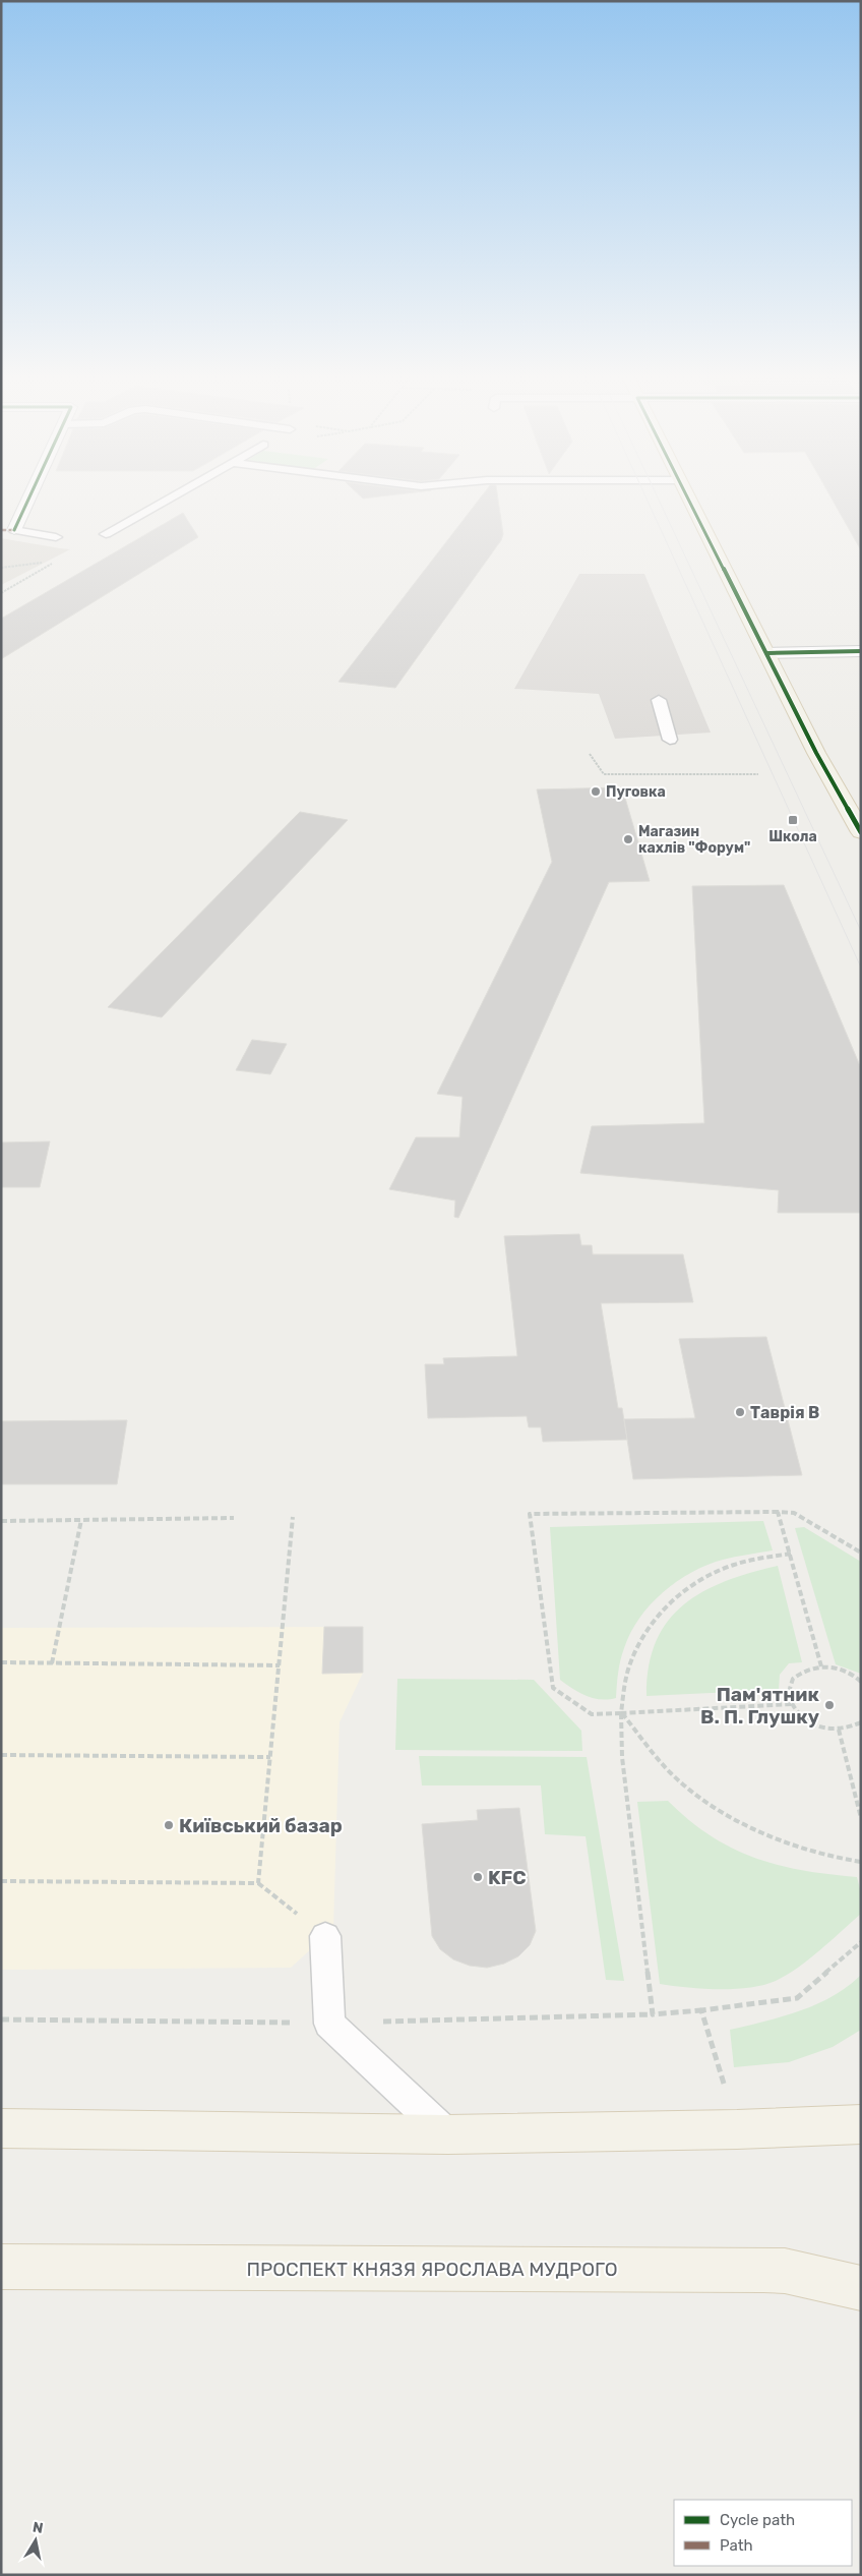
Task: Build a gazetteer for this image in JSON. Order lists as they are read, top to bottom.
{
  "streets": {
    "main road": ["ПРОСПЕКТ КНЯЗЯ ЯРОСЛАВА МУДРОГО"]
  },
  "places": {
    "other": [
      "Пуговка",
      "Магазин кахлів \"Форум\"",
      "Таврія В",
      "Пам'ятник В. П. Глушку",
      "Київський базар",
      "KFC"
    ],
    "transit": ["Школа"]
  },
  "legend": ["Cycle path", "Path"],
  "north": "top"
}
